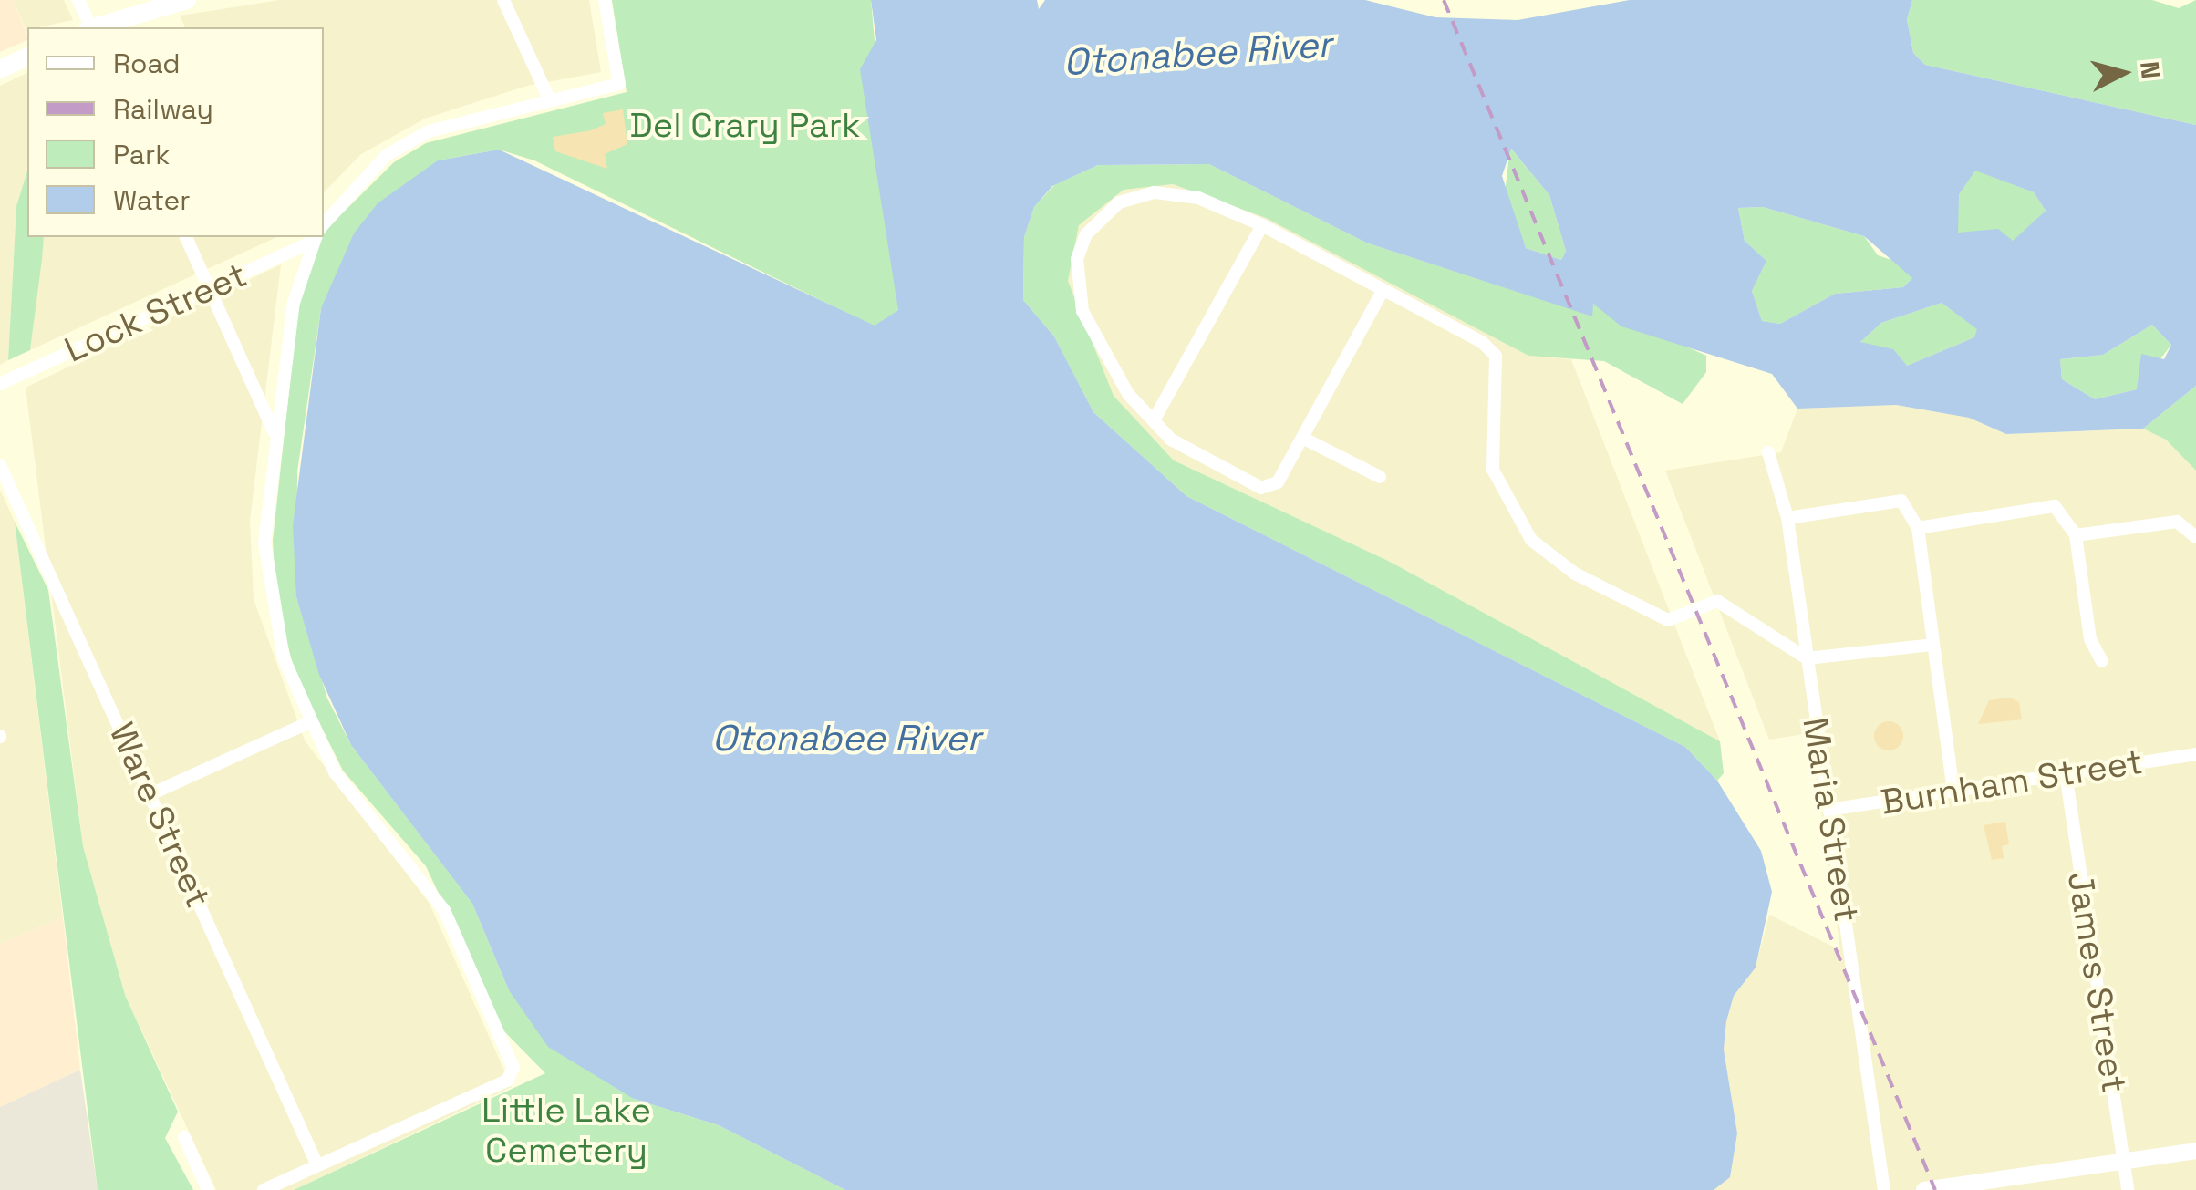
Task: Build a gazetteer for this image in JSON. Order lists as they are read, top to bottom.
{
  "streets": {
    "street": [
      "Lock Street",
      "Burnham Street",
      "Ware Street",
      "Maria Street",
      "James Street"
    ]
  },
  "crossings": [
    ["Burnham Street", "Maria Street"],
    ["Burnham Street", "James Street"]
  ],
  "water": ["Otonabee River"],
  "parks": ["Del Crary Park", "Little Lake Cemetery"],
  "legend": [
    "Road",
    "Railway",
    "Park",
    "Water"
  ],
  "north": "right"
}
